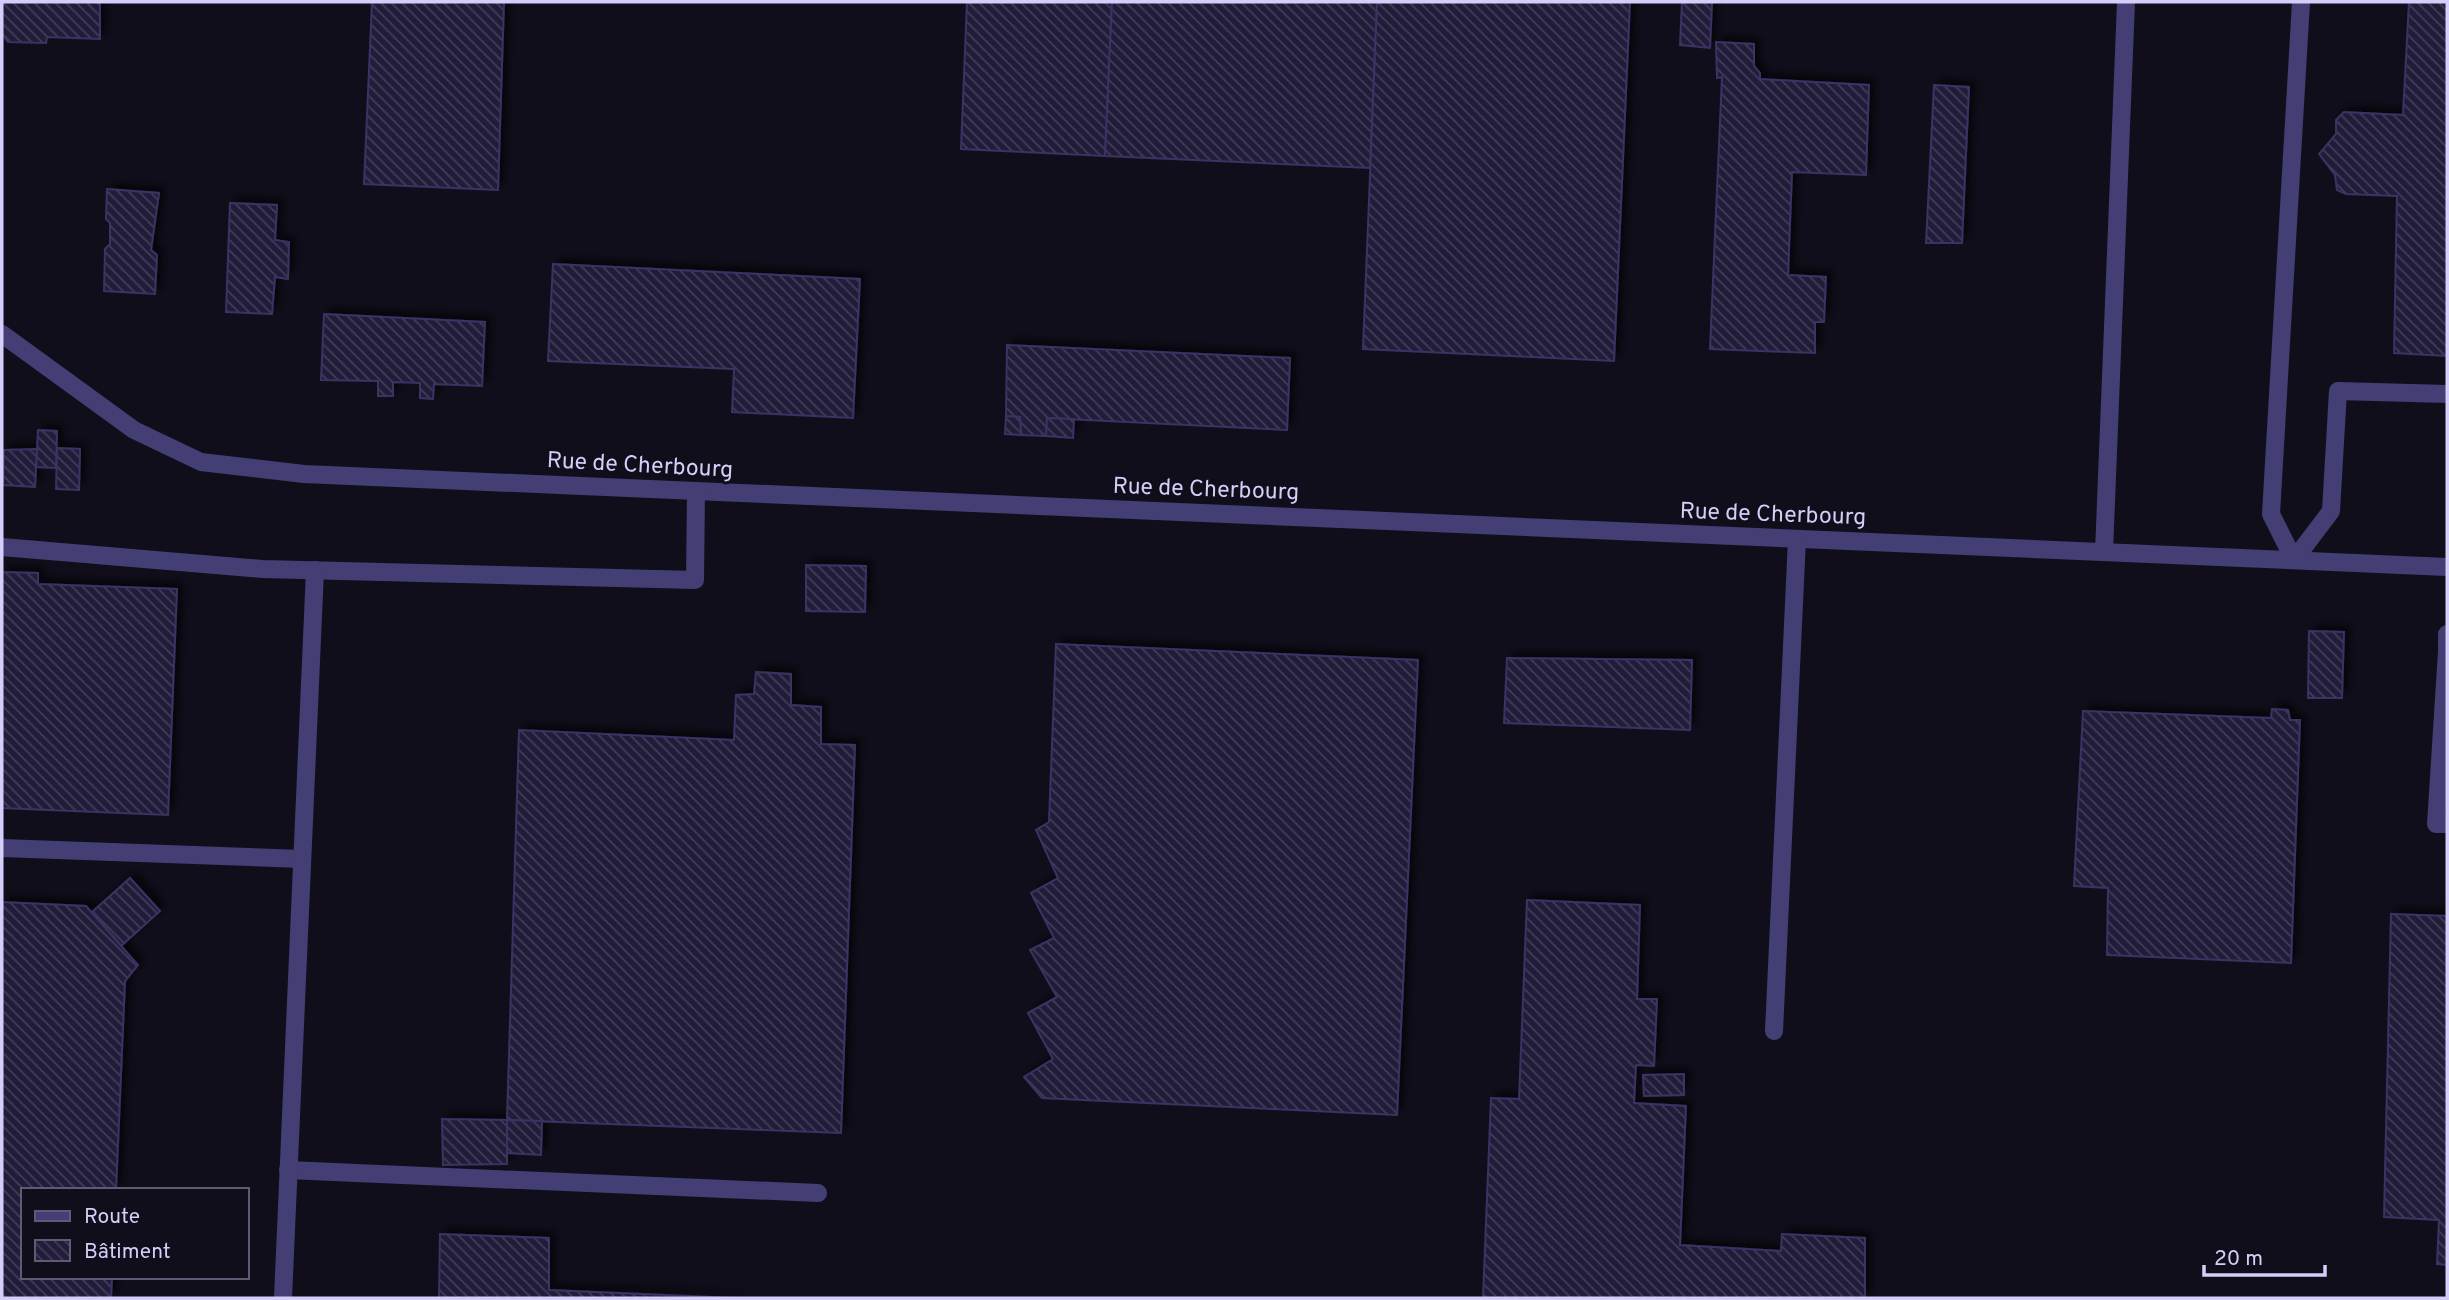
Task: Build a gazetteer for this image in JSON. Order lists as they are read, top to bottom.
{
  "streets": {
    "street": ["Rue de Cherbourg"]
  },
  "legend": ["Route", "Bâtiment"],
  "scale_bar": "20 m"
}
